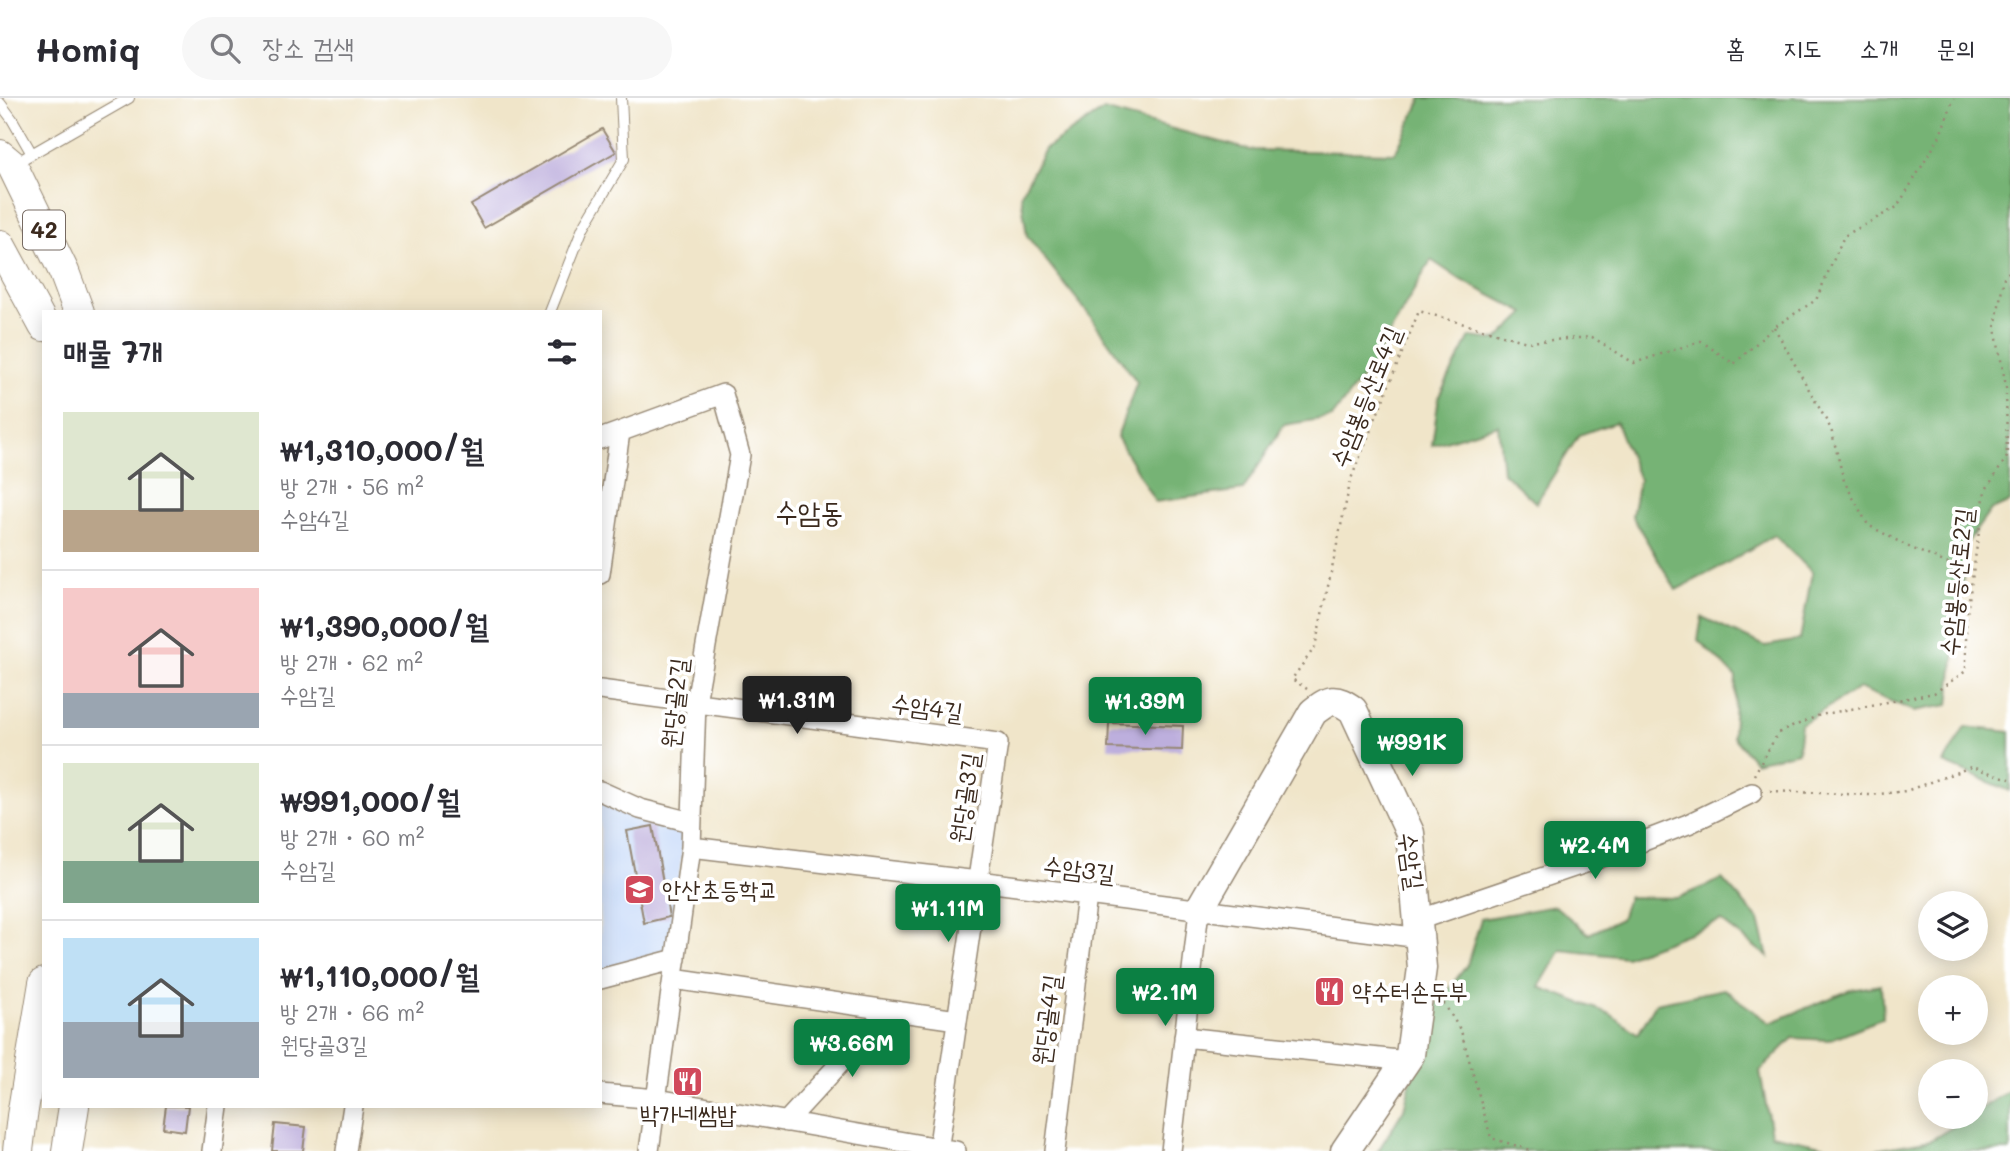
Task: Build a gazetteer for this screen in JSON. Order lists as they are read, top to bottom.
{
  "streets": {
    "main road": ["42"],
    "street": [
      "원당골2길",
      "수암4길",
      "원당골3길",
      "수암길",
      "수암3길",
      "원당골4길"
    ],
    "path": ["수암봉등산로4길", "수암봉등산로2길"]
  },
  "crossings": [
    ["수암봉등산로4길", "수암길"],
    ["원당골2길", "수암4길"],
    ["원당골2길", "수암3길"],
    ["수암4길", "원당골3길"],
    ["원당골3길", "수암3길"],
    ["수암길", "수암3길"],
    ["수암3길", "원당골4길"]
  ],
  "districts": ["수암동"],
  "places": {
    "school or university": ["안산초등학교"],
    "restaurant": ["약수터손두부", "박가네쌈밥"]
  },
  "page": {
    "header": "Homiq",
    "search": "장소 검색",
    "nav": [
      "홈",
      "지도",
      "소개",
      "문의"
    ],
    "heading": "매물 7개",
    "list": [
      {
        "name": "₩1,310,000/월",
        "note": "방 2개 · 56 m² · 수암4길"
      },
      {
        "name": "₩1,390,000/월",
        "note": "방 2개 · 62 m² · 수암길"
      },
      {
        "name": "₩991,000/월",
        "note": "방 2개 · 60 m² · 수암길"
      },
      {
        "name": "₩1,110,000/월",
        "note": "방 2개 · 66 m² · 원당골3길"
      }
    ],
    "price": [
      "₩1.31M",
      "₩1.39M",
      "₩991K",
      "₩2.4M",
      "₩1.11M",
      "₩2.1M",
      "₩3.66M"
    ],
    "map_buttons": ["+", "−"]
  }
}
